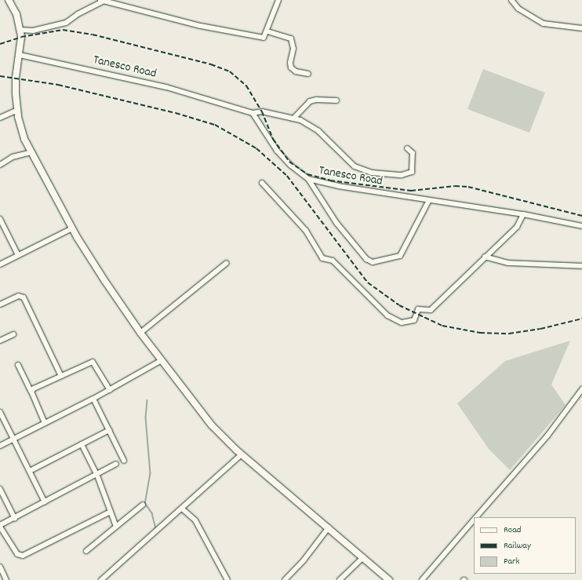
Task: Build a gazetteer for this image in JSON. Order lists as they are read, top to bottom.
{
  "streets": {
    "street": ["Tanesco Road"]
  },
  "legend": ["Road", "Railway", "Park"]
}
